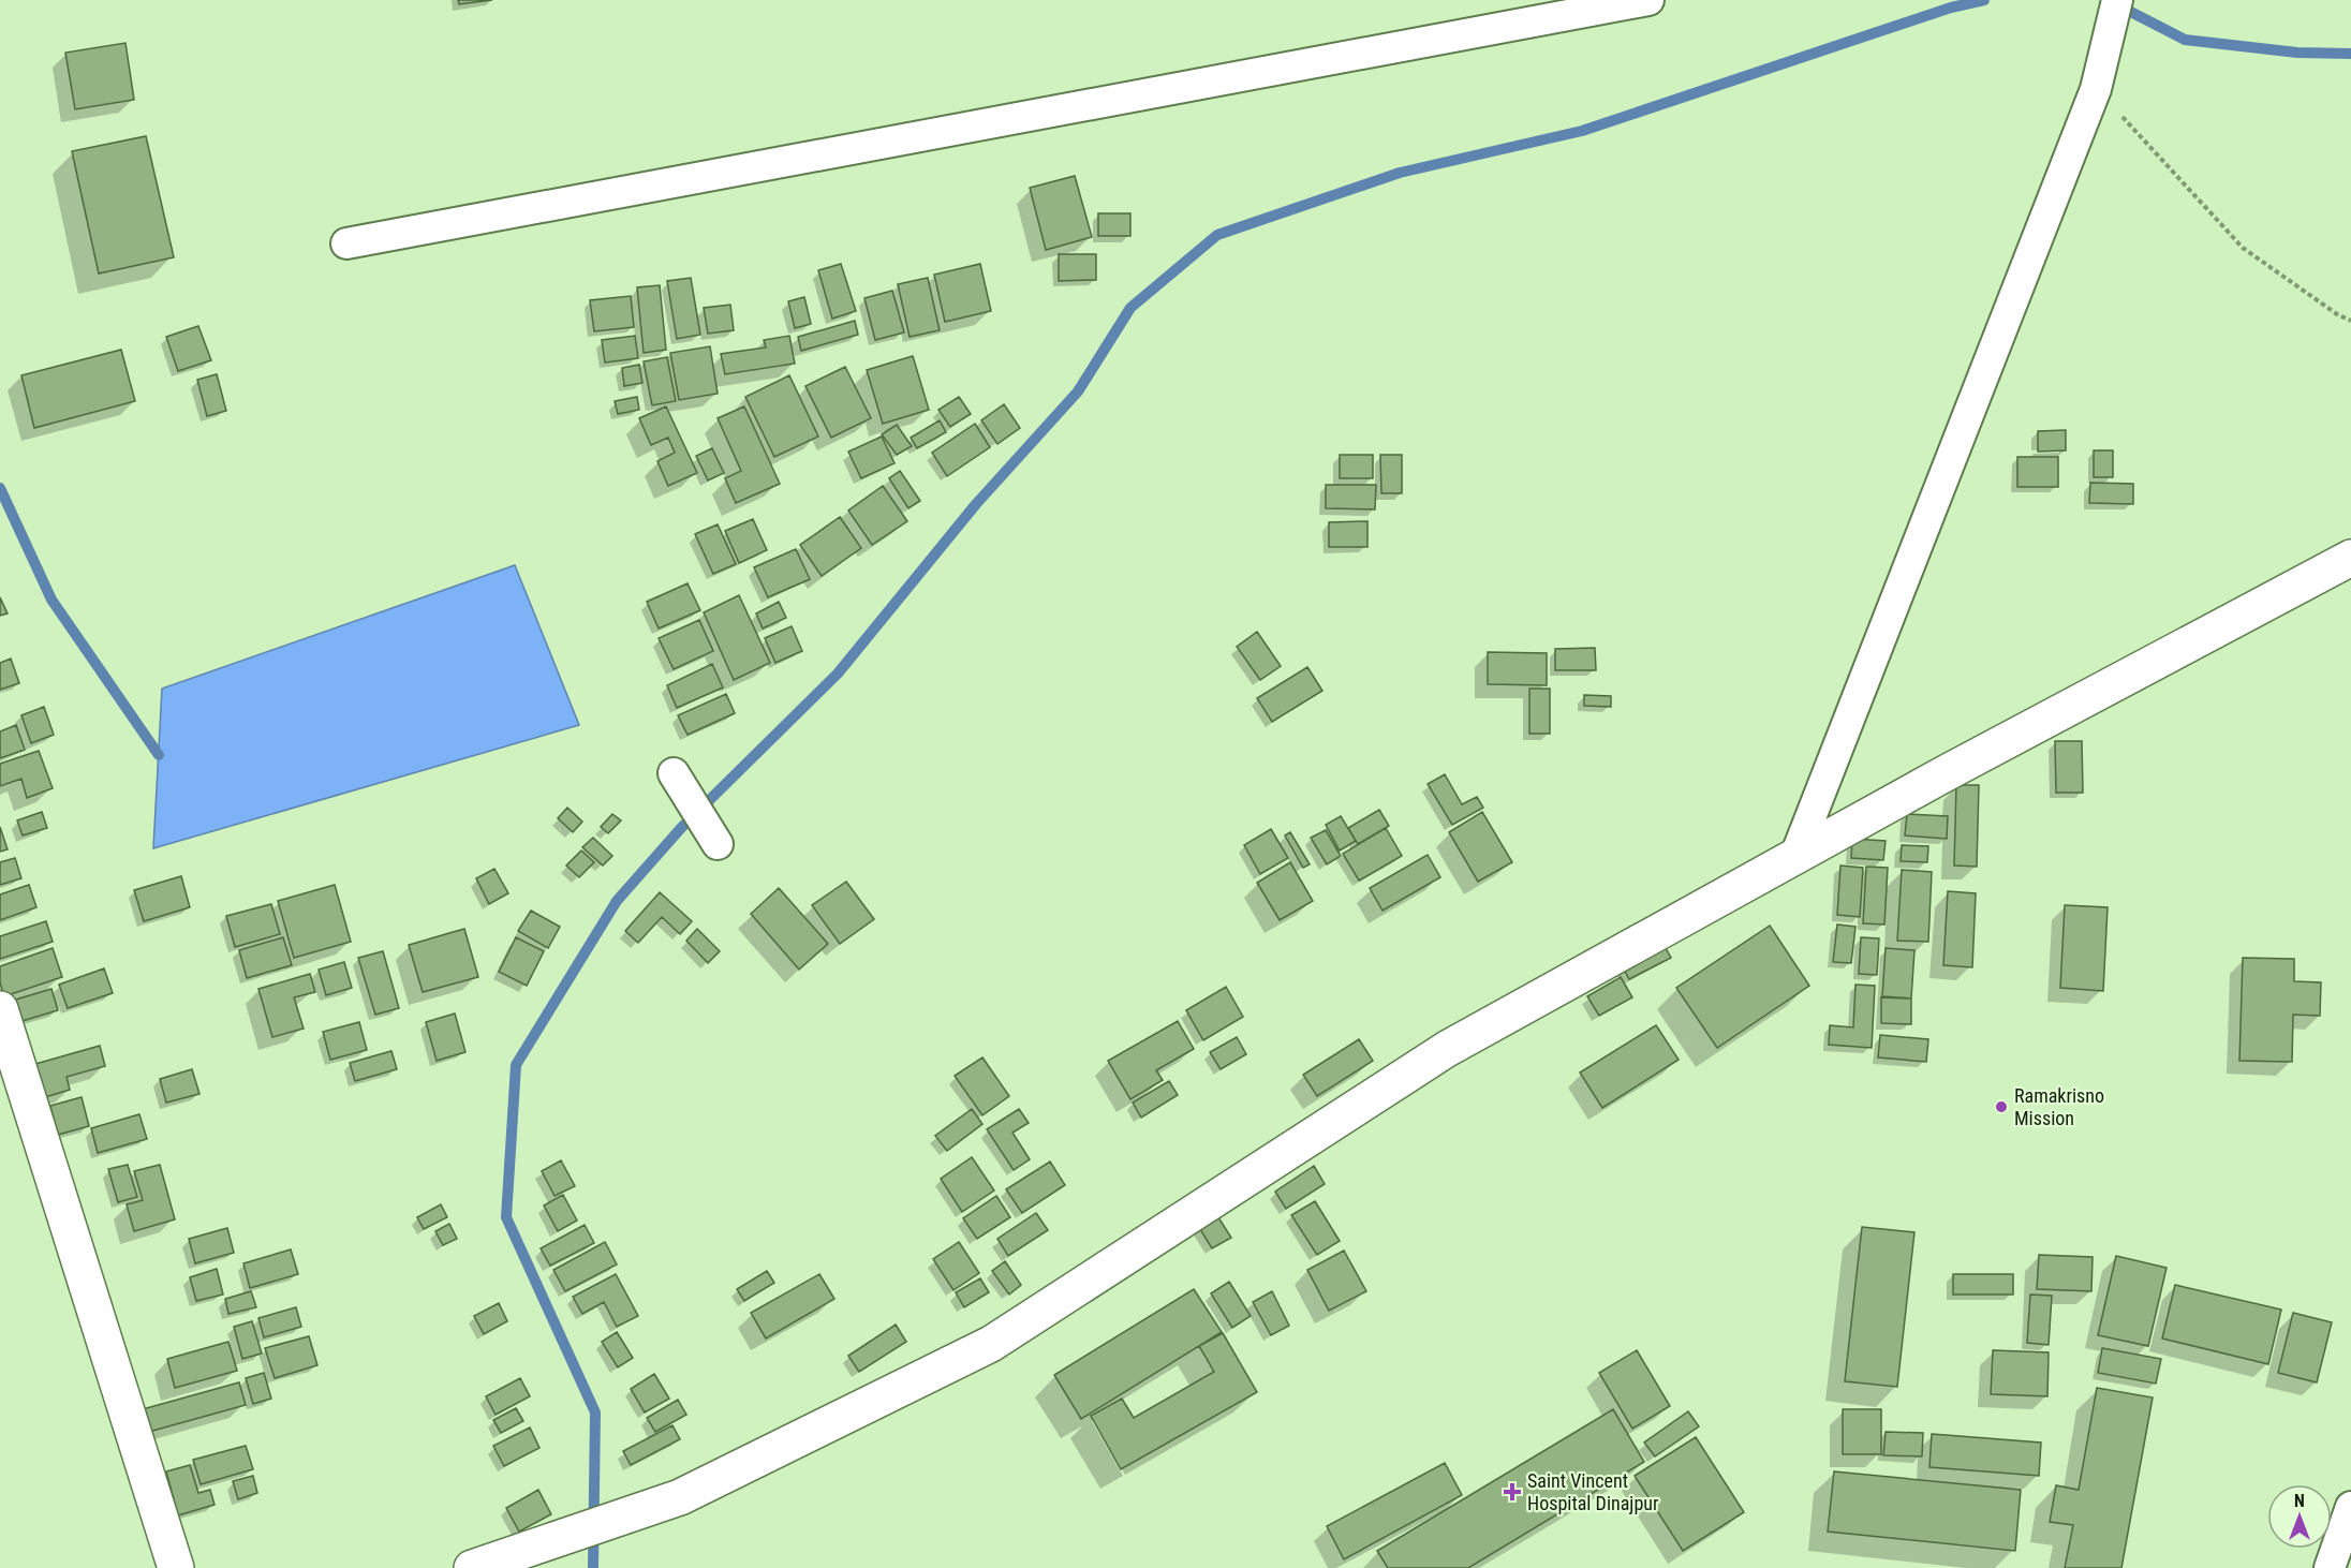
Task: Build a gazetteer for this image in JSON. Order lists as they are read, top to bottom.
{
  "places": {
    "other": ["Ramakrisno Mission"],
    "health": ["Saint Vincent Hospital Dinajpur"]
  },
  "north": "top"
}
